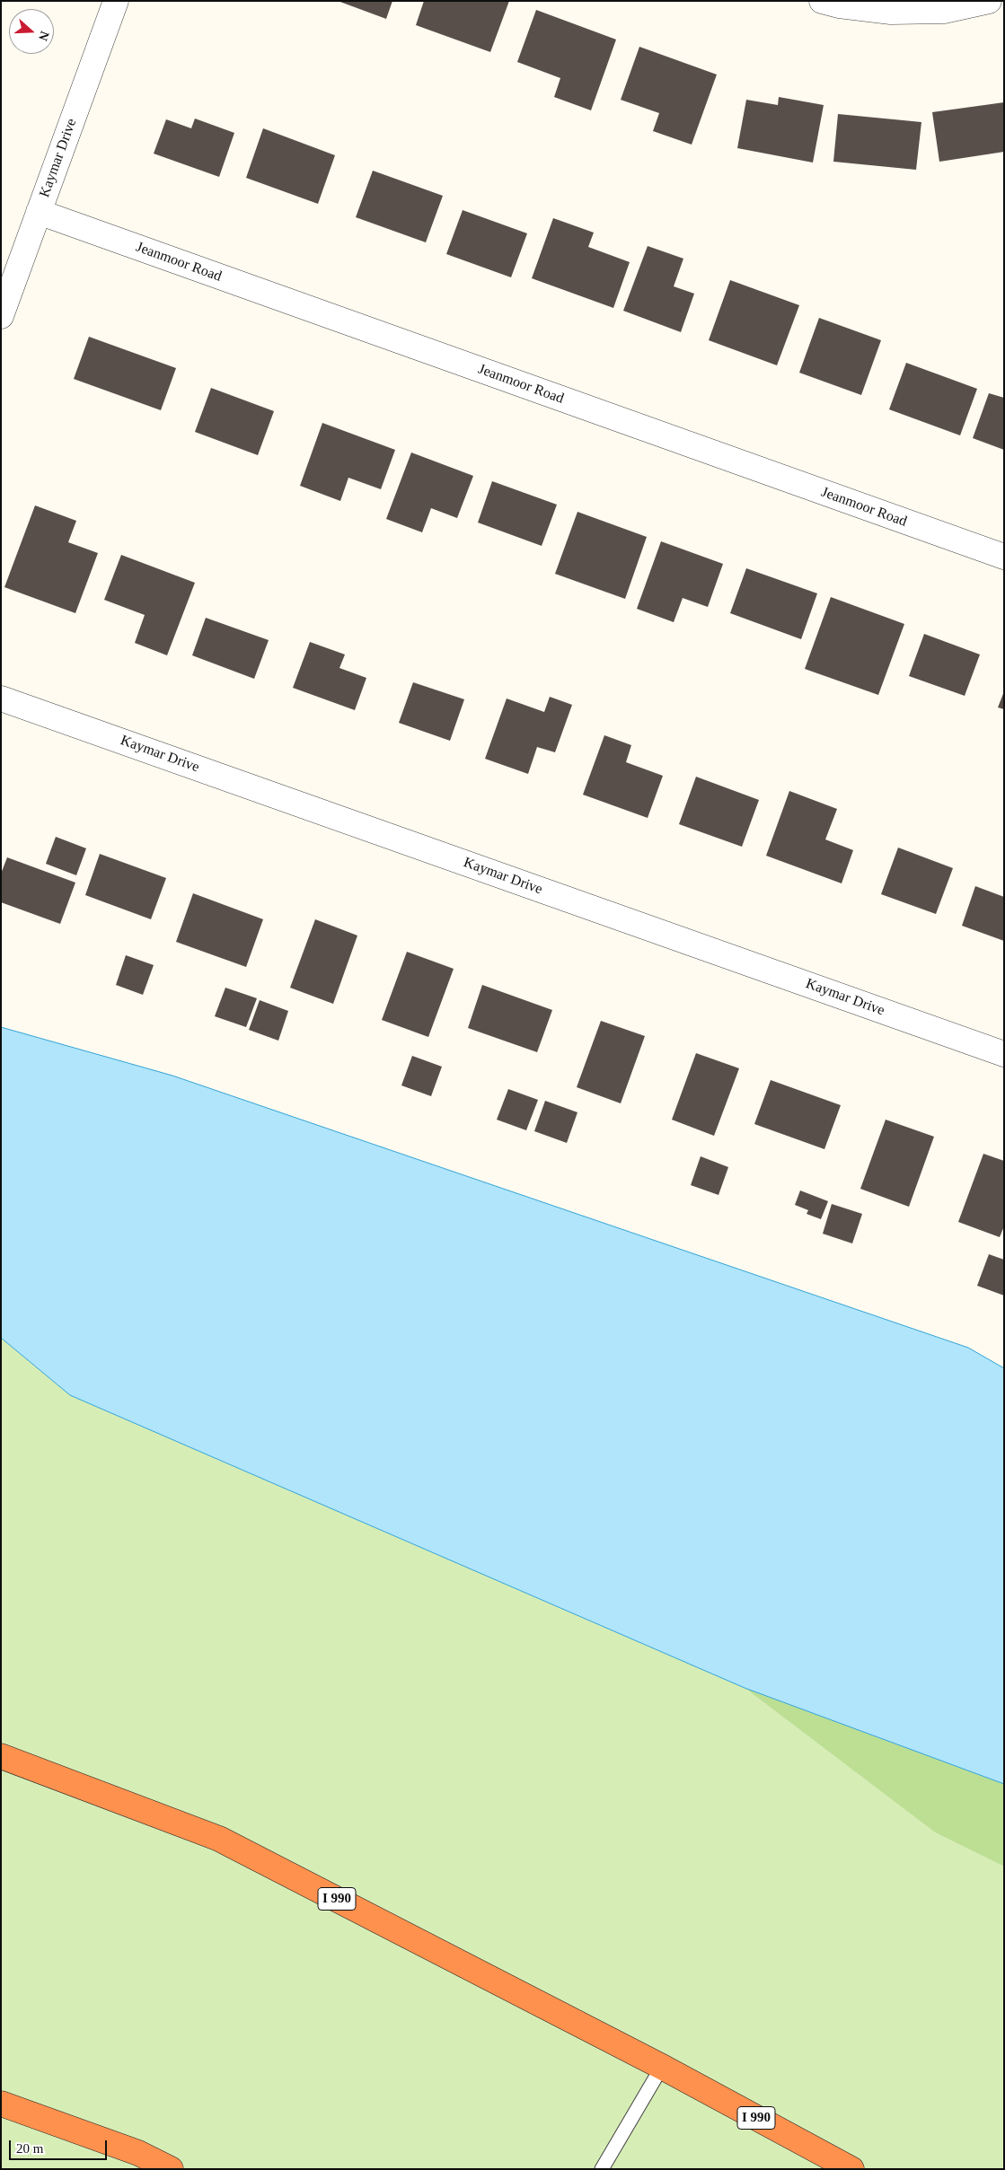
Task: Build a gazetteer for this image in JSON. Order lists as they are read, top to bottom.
{
  "streets": {
    "highway": ["I 990"],
    "street": ["Kaymar Drive", "Jeanmoor Road"]
  },
  "crossings": [
    ["Kaymar Drive", "Jeanmoor Road"]
  ],
  "scale_bar": "20 m",
  "north": "right"
}
